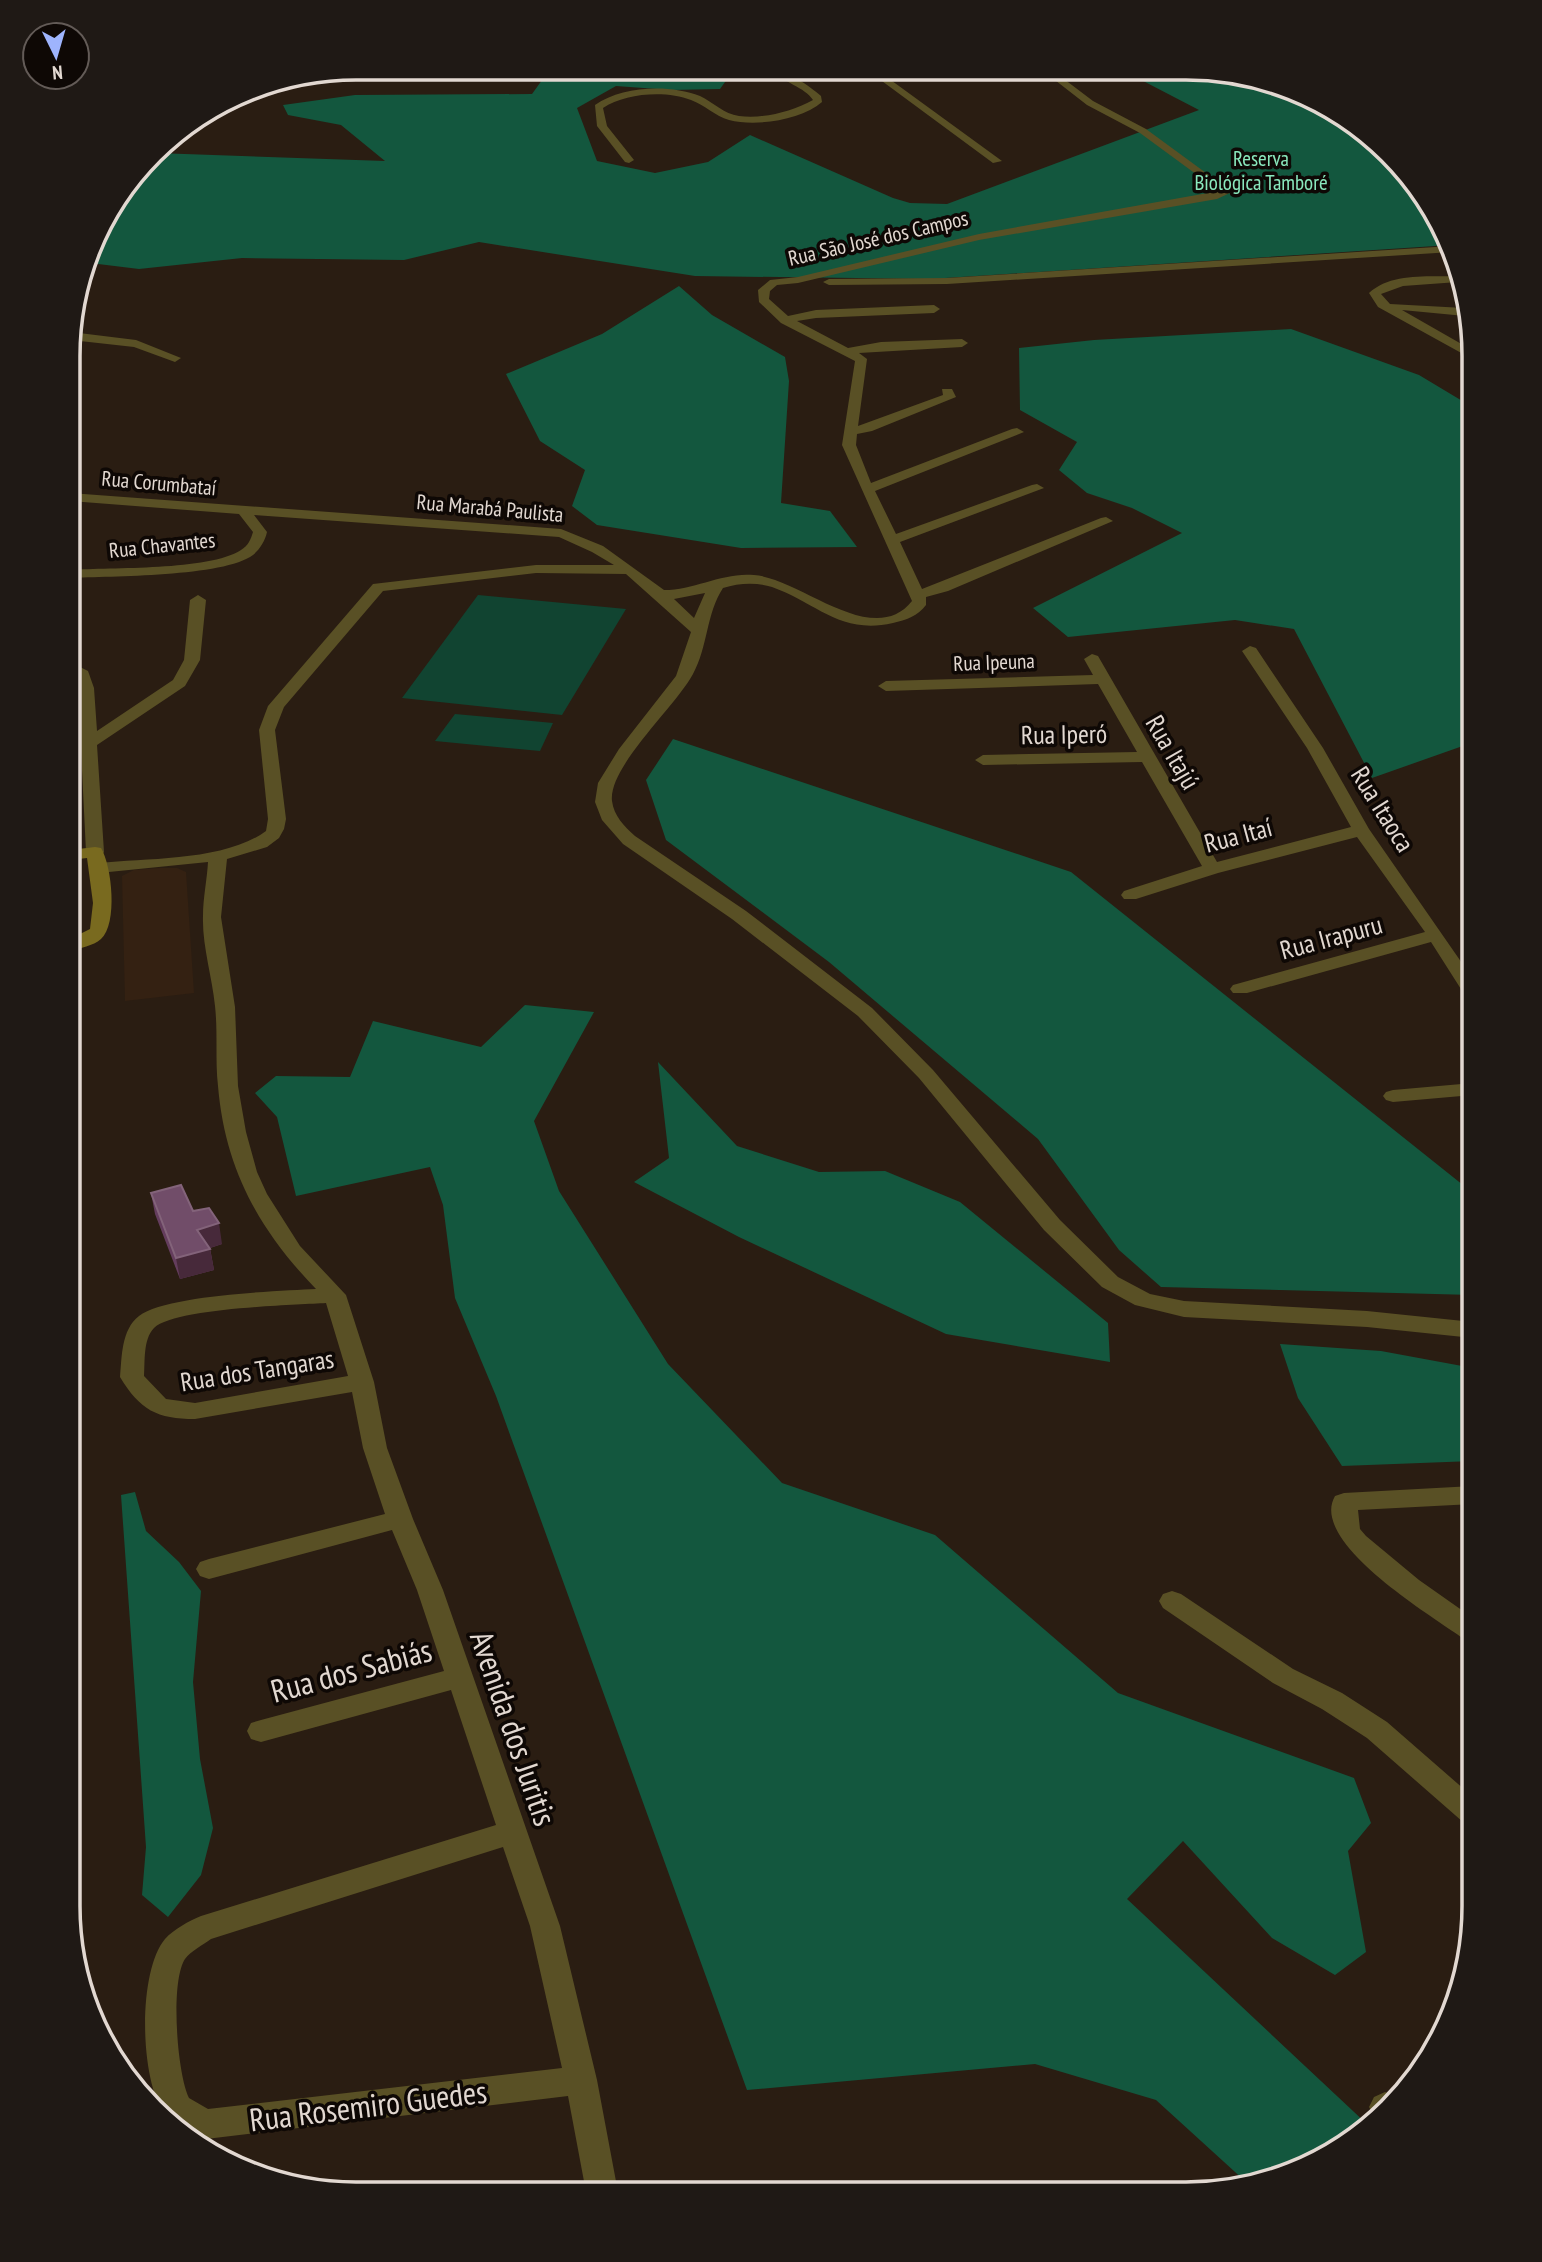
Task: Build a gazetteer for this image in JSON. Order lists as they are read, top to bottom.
{
  "streets": {
    "street": [
      "Rua São José dos Campos",
      "Rua Corumbataí",
      "Rua Marabá Paulista",
      "Rua Chavantes",
      "Rua Ipeuna",
      "Rua Iperó",
      "Rua Itajú",
      "Rua Itaoca",
      "Rua Itaí",
      "Rua Irapuru",
      "Rua dos Tangaras",
      "Rua dos Sabiás",
      "Avenida dos Juritis",
      "Rua Rosemiro Guedes"
    ]
  },
  "crossings": [
    ["Rua Corumbataí", "Rua Marabá Paulista"],
    ["Rua Corumbataí", "Rua Chavantes"],
    ["Rua Marabá Paulista", "Rua Chavantes"],
    ["Rua Ipeuna", "Rua Itajú"],
    ["Rua Iperó", "Rua Itajú"],
    ["Rua Itajú", "Rua Itaí"],
    ["Rua Itaoca", "Rua Itaí"],
    ["Rua Itaoca", "Rua Irapuru"],
    ["Rua dos Tangaras", "Avenida dos Juritis"],
    ["Rua dos Sabiás", "Avenida dos Juritis"],
    ["Avenida dos Juritis", "Rua Rosemiro Guedes"]
  ],
  "parks": ["Reserva Biológica Tamboré"],
  "north": "bottom"
}
